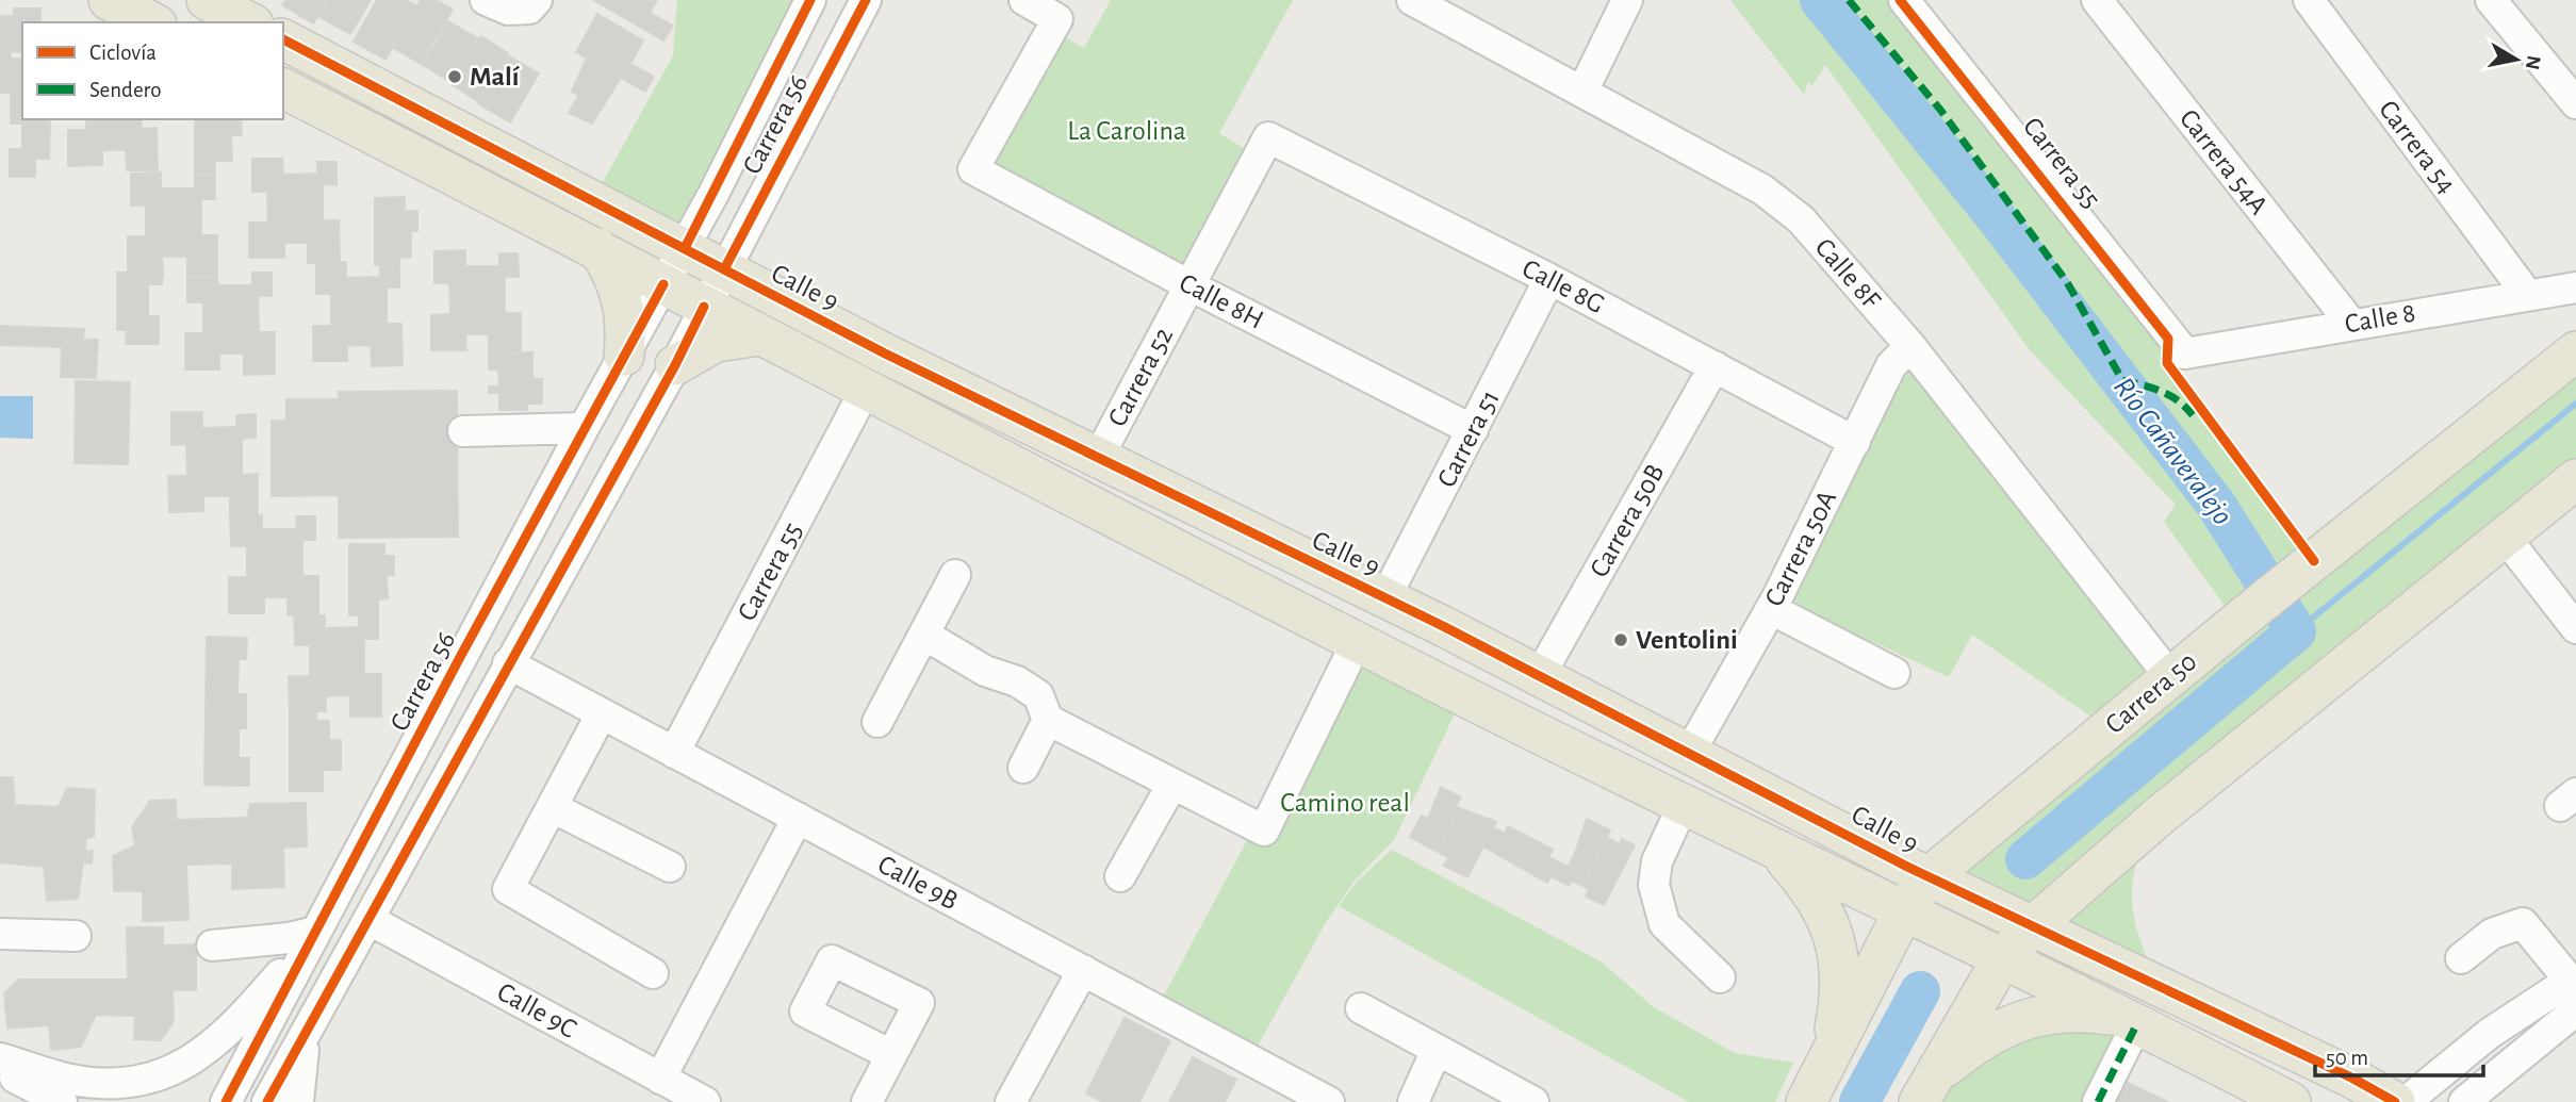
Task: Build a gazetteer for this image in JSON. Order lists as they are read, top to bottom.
{
  "streets": {
    "main road": ["Calle 9", "Carrera 50"],
    "street": [
      "Carrera 56",
      "Carrera 54",
      "Carrera 54A",
      "Carrera 55",
      "Calle 8F",
      "Calle 8G",
      "Calle 8H",
      "Calle 8",
      "Carrera 52",
      "Carrera 51",
      "Carrera 50B",
      "Carrera 50A",
      "Calle 9B",
      "Calle 9C"
    ]
  },
  "crossings": [
    ["Carrera 56", "Calle 9"],
    ["Carrera 56", "Calle 9B"],
    ["Carrera 56", "Calle 9C"],
    ["Carrera 54", "Calle 8"],
    ["Carrera 54A", "Calle 8"],
    ["Carrera 55", "Calle 8"],
    ["Carrera 55", "Calle 9B"],
    ["Calle 8F", "Carrera 50A"],
    ["Calle 8F", "Carrera 50"],
    ["Calle 8G", "Carrera 52"],
    ["Calle 8G", "Carrera 51"],
    ["Calle 8G", "Carrera 50B"],
    ["Calle 8G", "Carrera 50A"],
    ["Calle 9", "Carrera 52"],
    ["Calle 9", "Carrera 51"],
    ["Calle 9", "Carrera 50B"],
    ["Calle 9", "Carrera 50A"],
    ["Calle 9", "Carrera 50"],
    ["Calle 8H", "Carrera 52"],
    ["Calle 8H", "Carrera 51"]
  ],
  "water": ["Río Cañaveralejo"],
  "parks": ["La Carolina", "Camino real"],
  "places": ["Malí", "Ventolini"],
  "legend": ["Ciclovía", "Sendero"],
  "scale_bar": "50 m",
  "north": "right"
}
